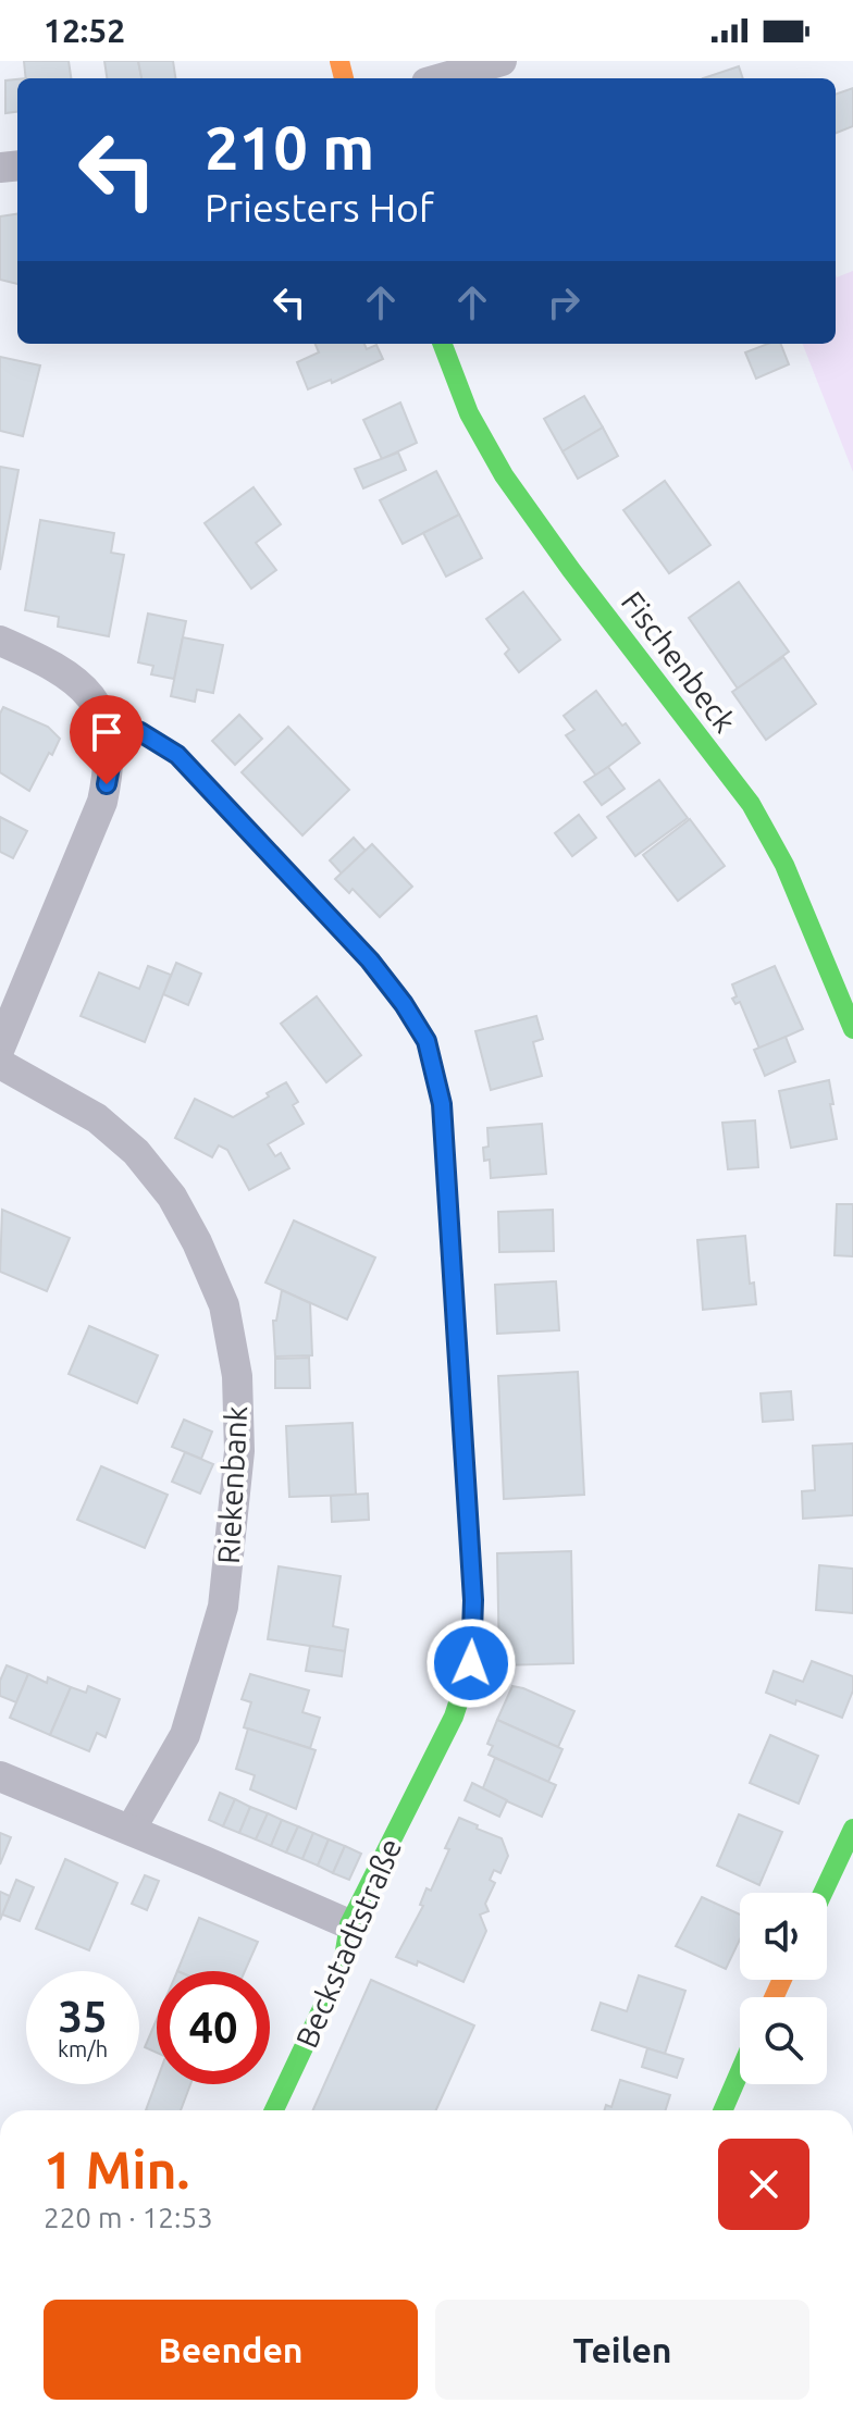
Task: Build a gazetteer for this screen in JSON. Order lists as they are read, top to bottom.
{
  "streets": {
    "street": ["Fischenbeck", "Riekenbank", "Beckstadtstraße"]
  },
  "page": {
    "status": "12:52",
    "turn": ["210 m", "Priesters Hof"],
    "speed": "35 km/h",
    "limit": "40",
    "heading": ["1 Min.", "220 m · 12:53"],
    "buttons": ["Beenden", "Teilen"]
  }
}
